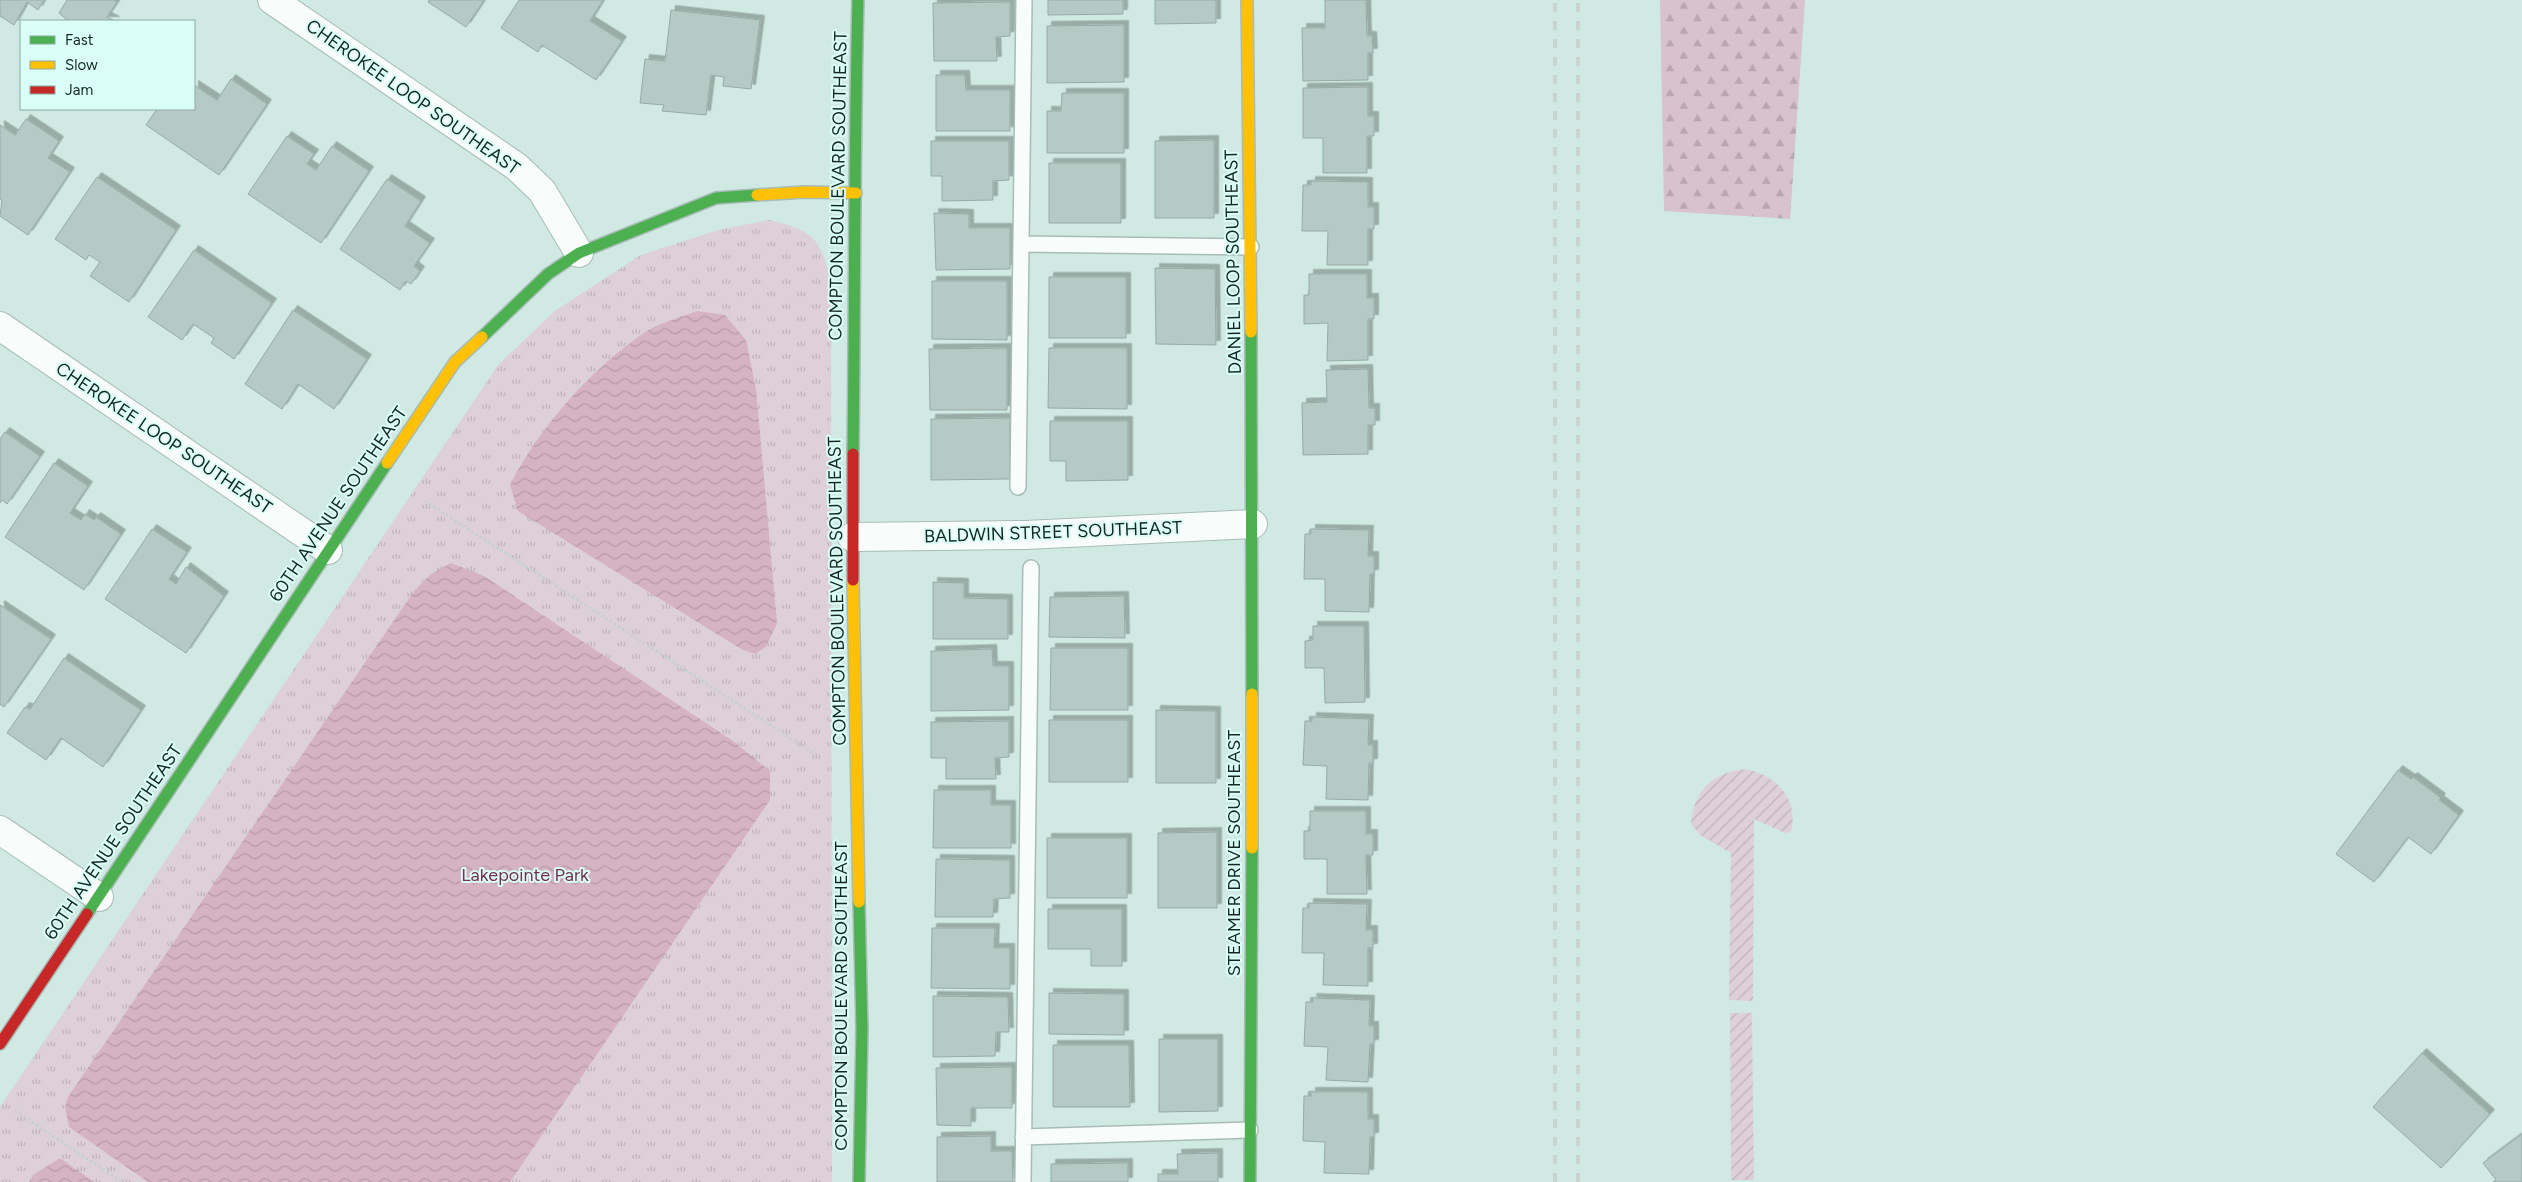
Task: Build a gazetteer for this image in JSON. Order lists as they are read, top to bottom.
{
  "streets": {
    "street": [
      "CHEROKEE LOOP SOUTHEAST",
      "COMPTON BOULEVARD SOUTHEAST",
      "DANIEL LOOP SOUTHEAST",
      "60TH AVENUE SOUTHEAST",
      "BALDWIN STREET SOUTHEAST",
      "STEAMER DRIVE SOUTHEAST"
    ]
  },
  "crossings": [
    ["CHEROKEE LOOP SOUTHEAST", "60TH AVENUE SOUTHEAST"],
    ["COMPTON BOULEVARD SOUTHEAST", "60TH AVENUE SOUTHEAST"],
    ["COMPTON BOULEVARD SOUTHEAST", "BALDWIN STREET SOUTHEAST"],
    ["DANIEL LOOP SOUTHEAST", "BALDWIN STREET SOUTHEAST"],
    ["DANIEL LOOP SOUTHEAST", "STEAMER DRIVE SOUTHEAST"],
    ["BALDWIN STREET SOUTHEAST", "STEAMER DRIVE SOUTHEAST"]
  ],
  "parks": ["Lakepointe Park"],
  "legend": ["Fast", "Slow", "Jam"]
}
